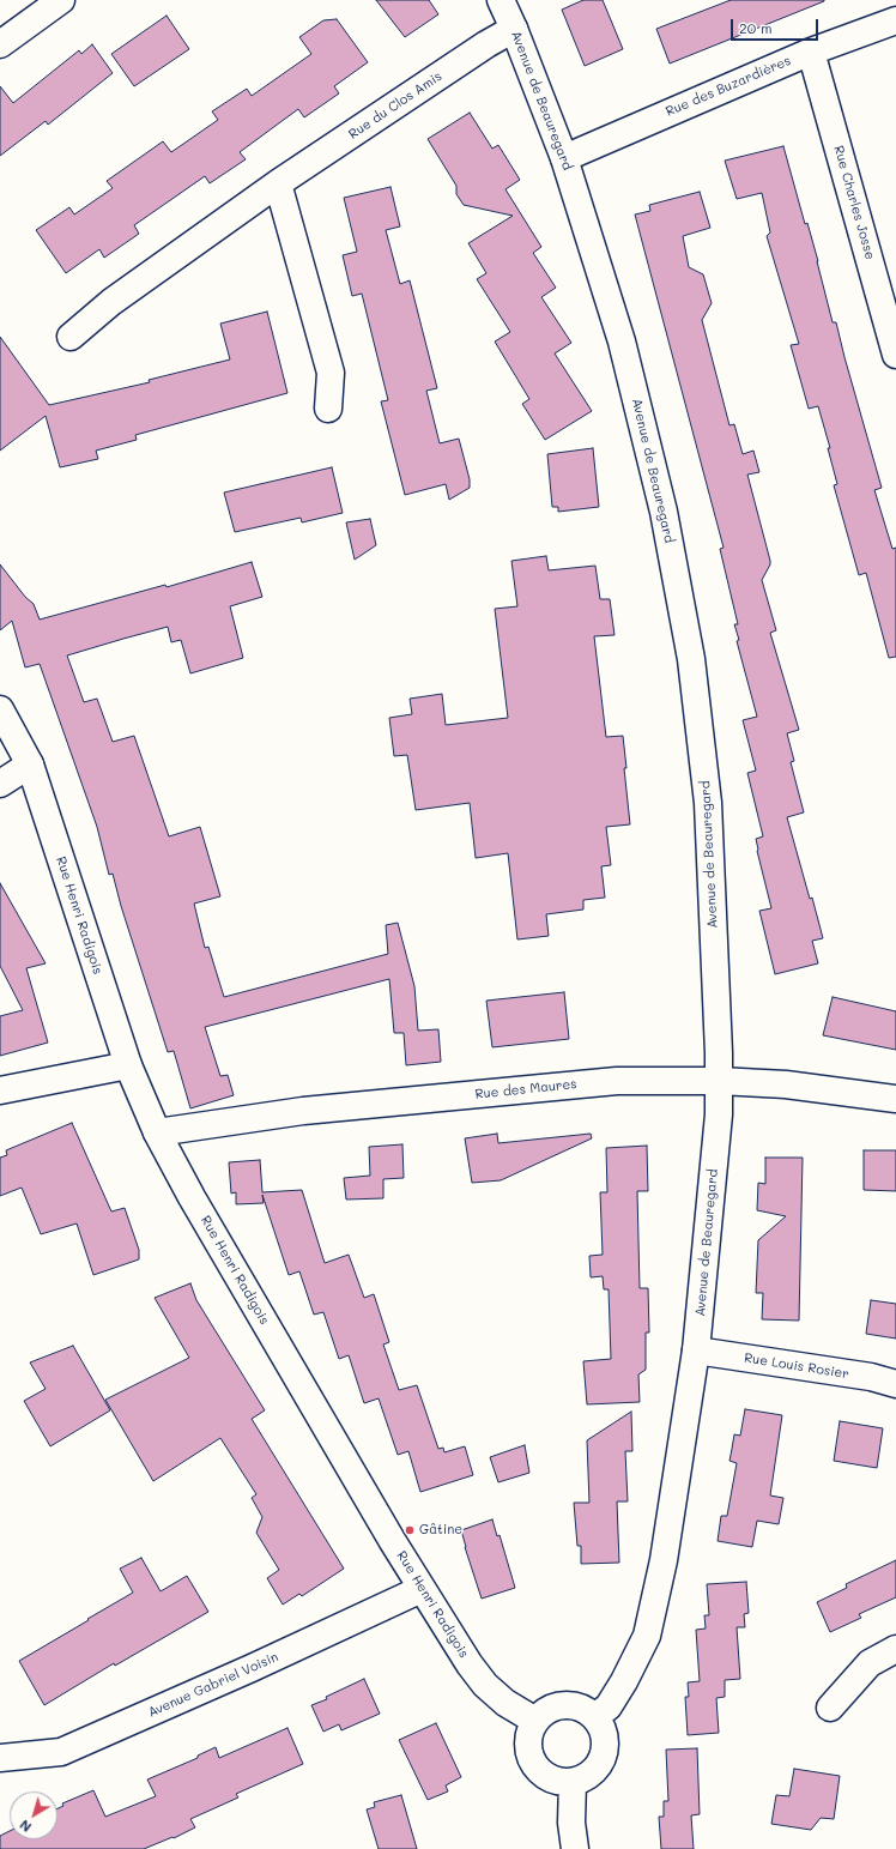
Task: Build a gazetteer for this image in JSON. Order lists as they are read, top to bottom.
{
  "streets": {
    "street": [
      "Rue des Buzardières",
      "Avenue de Beauregard",
      "Rue du Clos Amis",
      "Rue Charles Josse",
      "Rue Henri Radigois",
      "Rue des Maures",
      "Rue Louis Rosier",
      "Avenue Gabriel Voisin"
    ]
  },
  "crossings": [
    ["Rue des Buzardières", "Avenue de Beauregard"],
    ["Rue des Buzardières", "Rue Charles Josse"],
    ["Avenue de Beauregard", "Rue du Clos Amis"],
    ["Avenue de Beauregard", "Rue Henri Radigois"],
    ["Avenue de Beauregard", "Rue des Maures"],
    ["Avenue de Beauregard", "Rue Louis Rosier"],
    ["Rue Henri Radigois", "Rue des Maures"],
    ["Rue Henri Radigois", "Avenue Gabriel Voisin"]
  ],
  "places": ["Gâtine"],
  "scale_bar": "20 m",
  "north": "bottom left"
}
